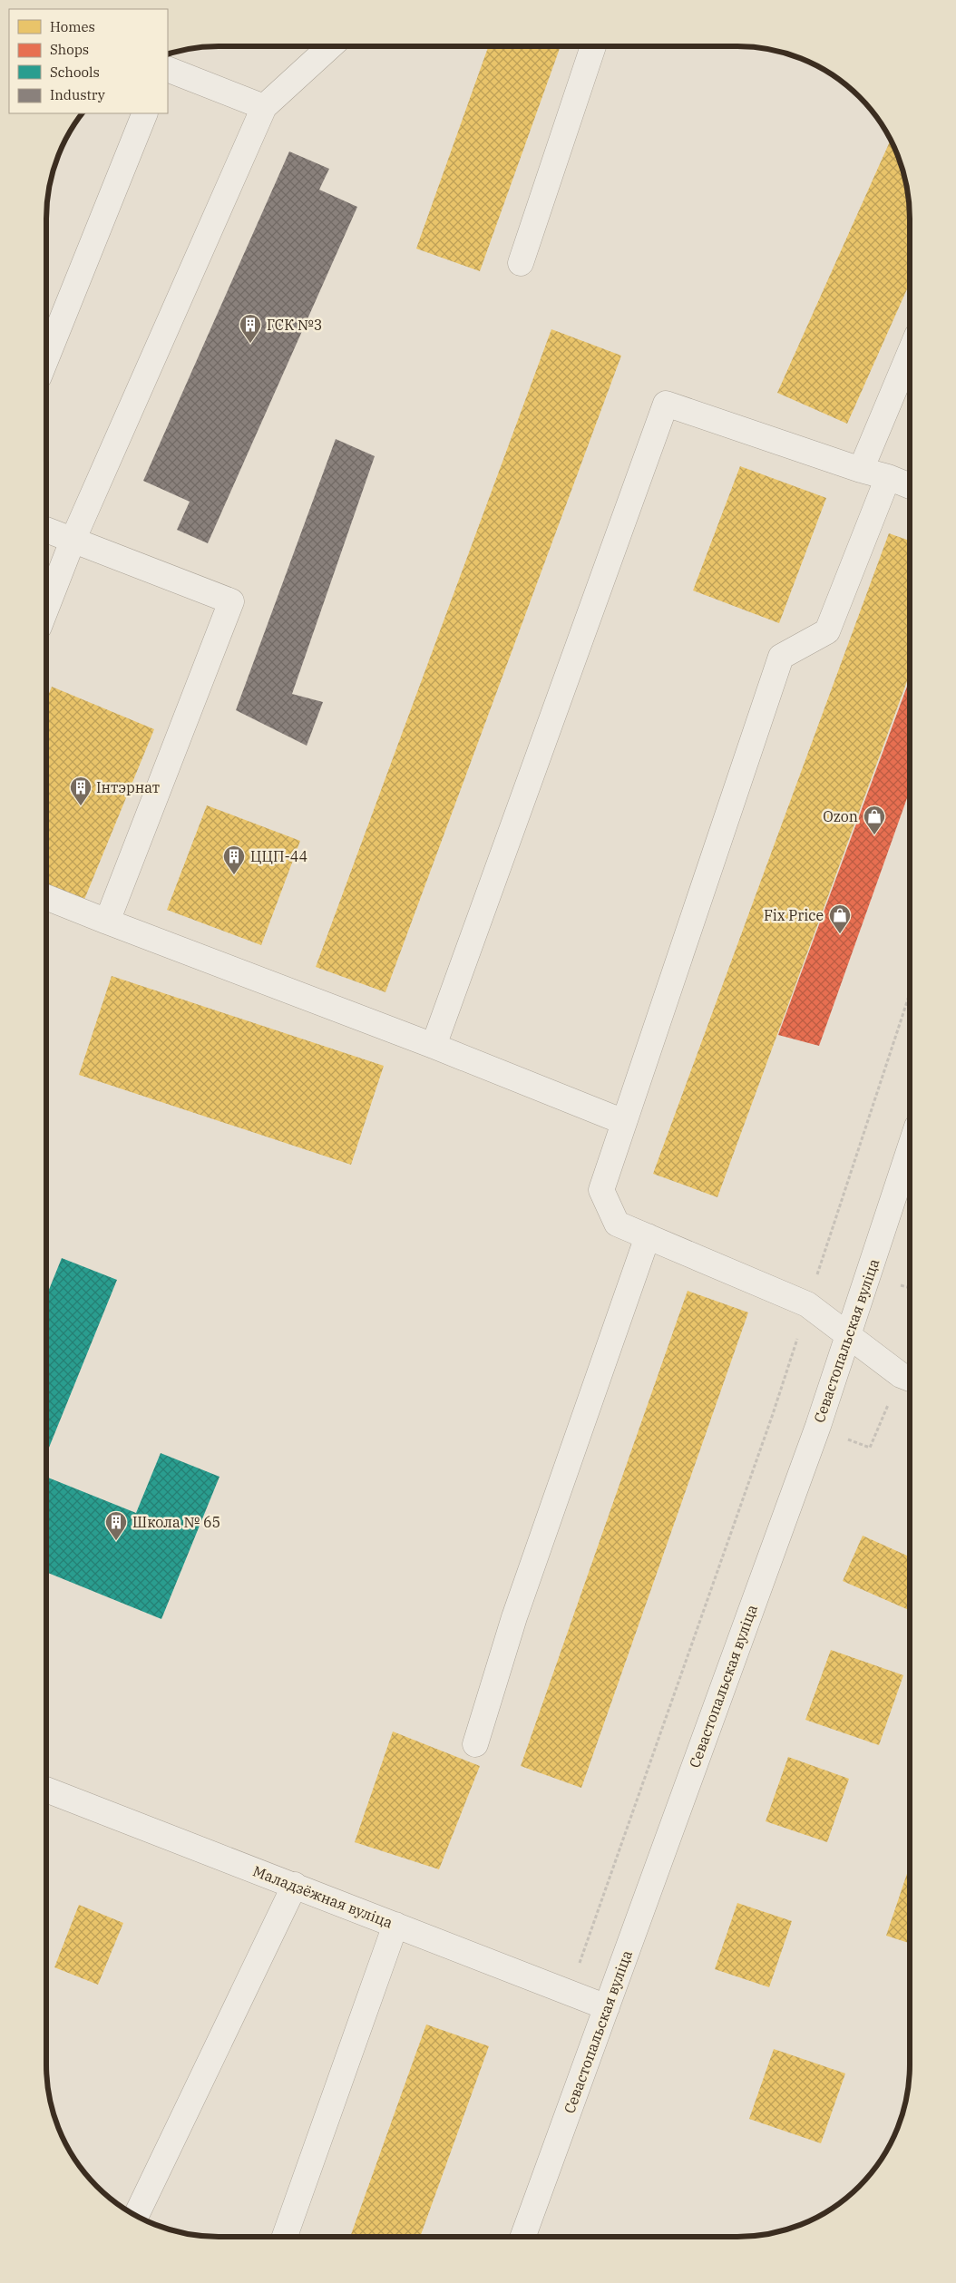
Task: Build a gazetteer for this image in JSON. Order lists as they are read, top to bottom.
{
  "streets": {
    "street": ["Севастопальская вуліца", "Маладзёжная вуліца"]
  },
  "crossings": [
    ["Севастопальская вуліца", "Маладзёжная вуліца"]
  ],
  "places": {
    "building": [
      "ГСК №3",
      "Інтэрнат",
      "ЦЦП-44",
      "Школа № 65"
    ],
    "shop": ["Ozon", "Fix Price"]
  },
  "legend": [
    "Homes",
    "Shops",
    "Schools",
    "Industry"
  ]
}
